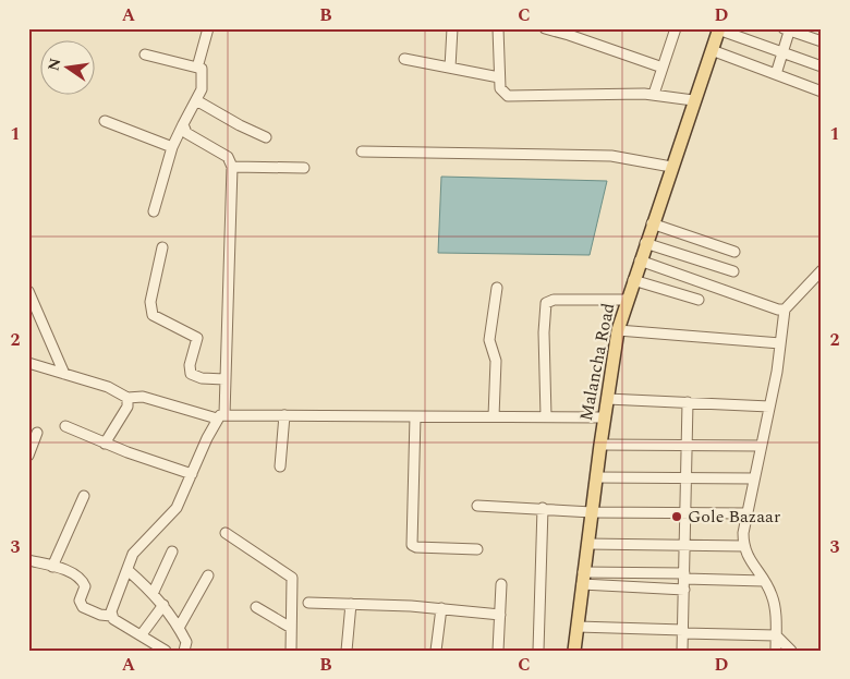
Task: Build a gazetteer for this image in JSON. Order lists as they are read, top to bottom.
{
  "streets": {
    "main road": ["Malancha Road"]
  },
  "places": ["Gole Bazaar"],
  "north": "left",
  "grid": {
    "columns": [
      "A",
      "B",
      "C",
      "D"
    ],
    "rows": ["1", "2", "3"]
  }
}
